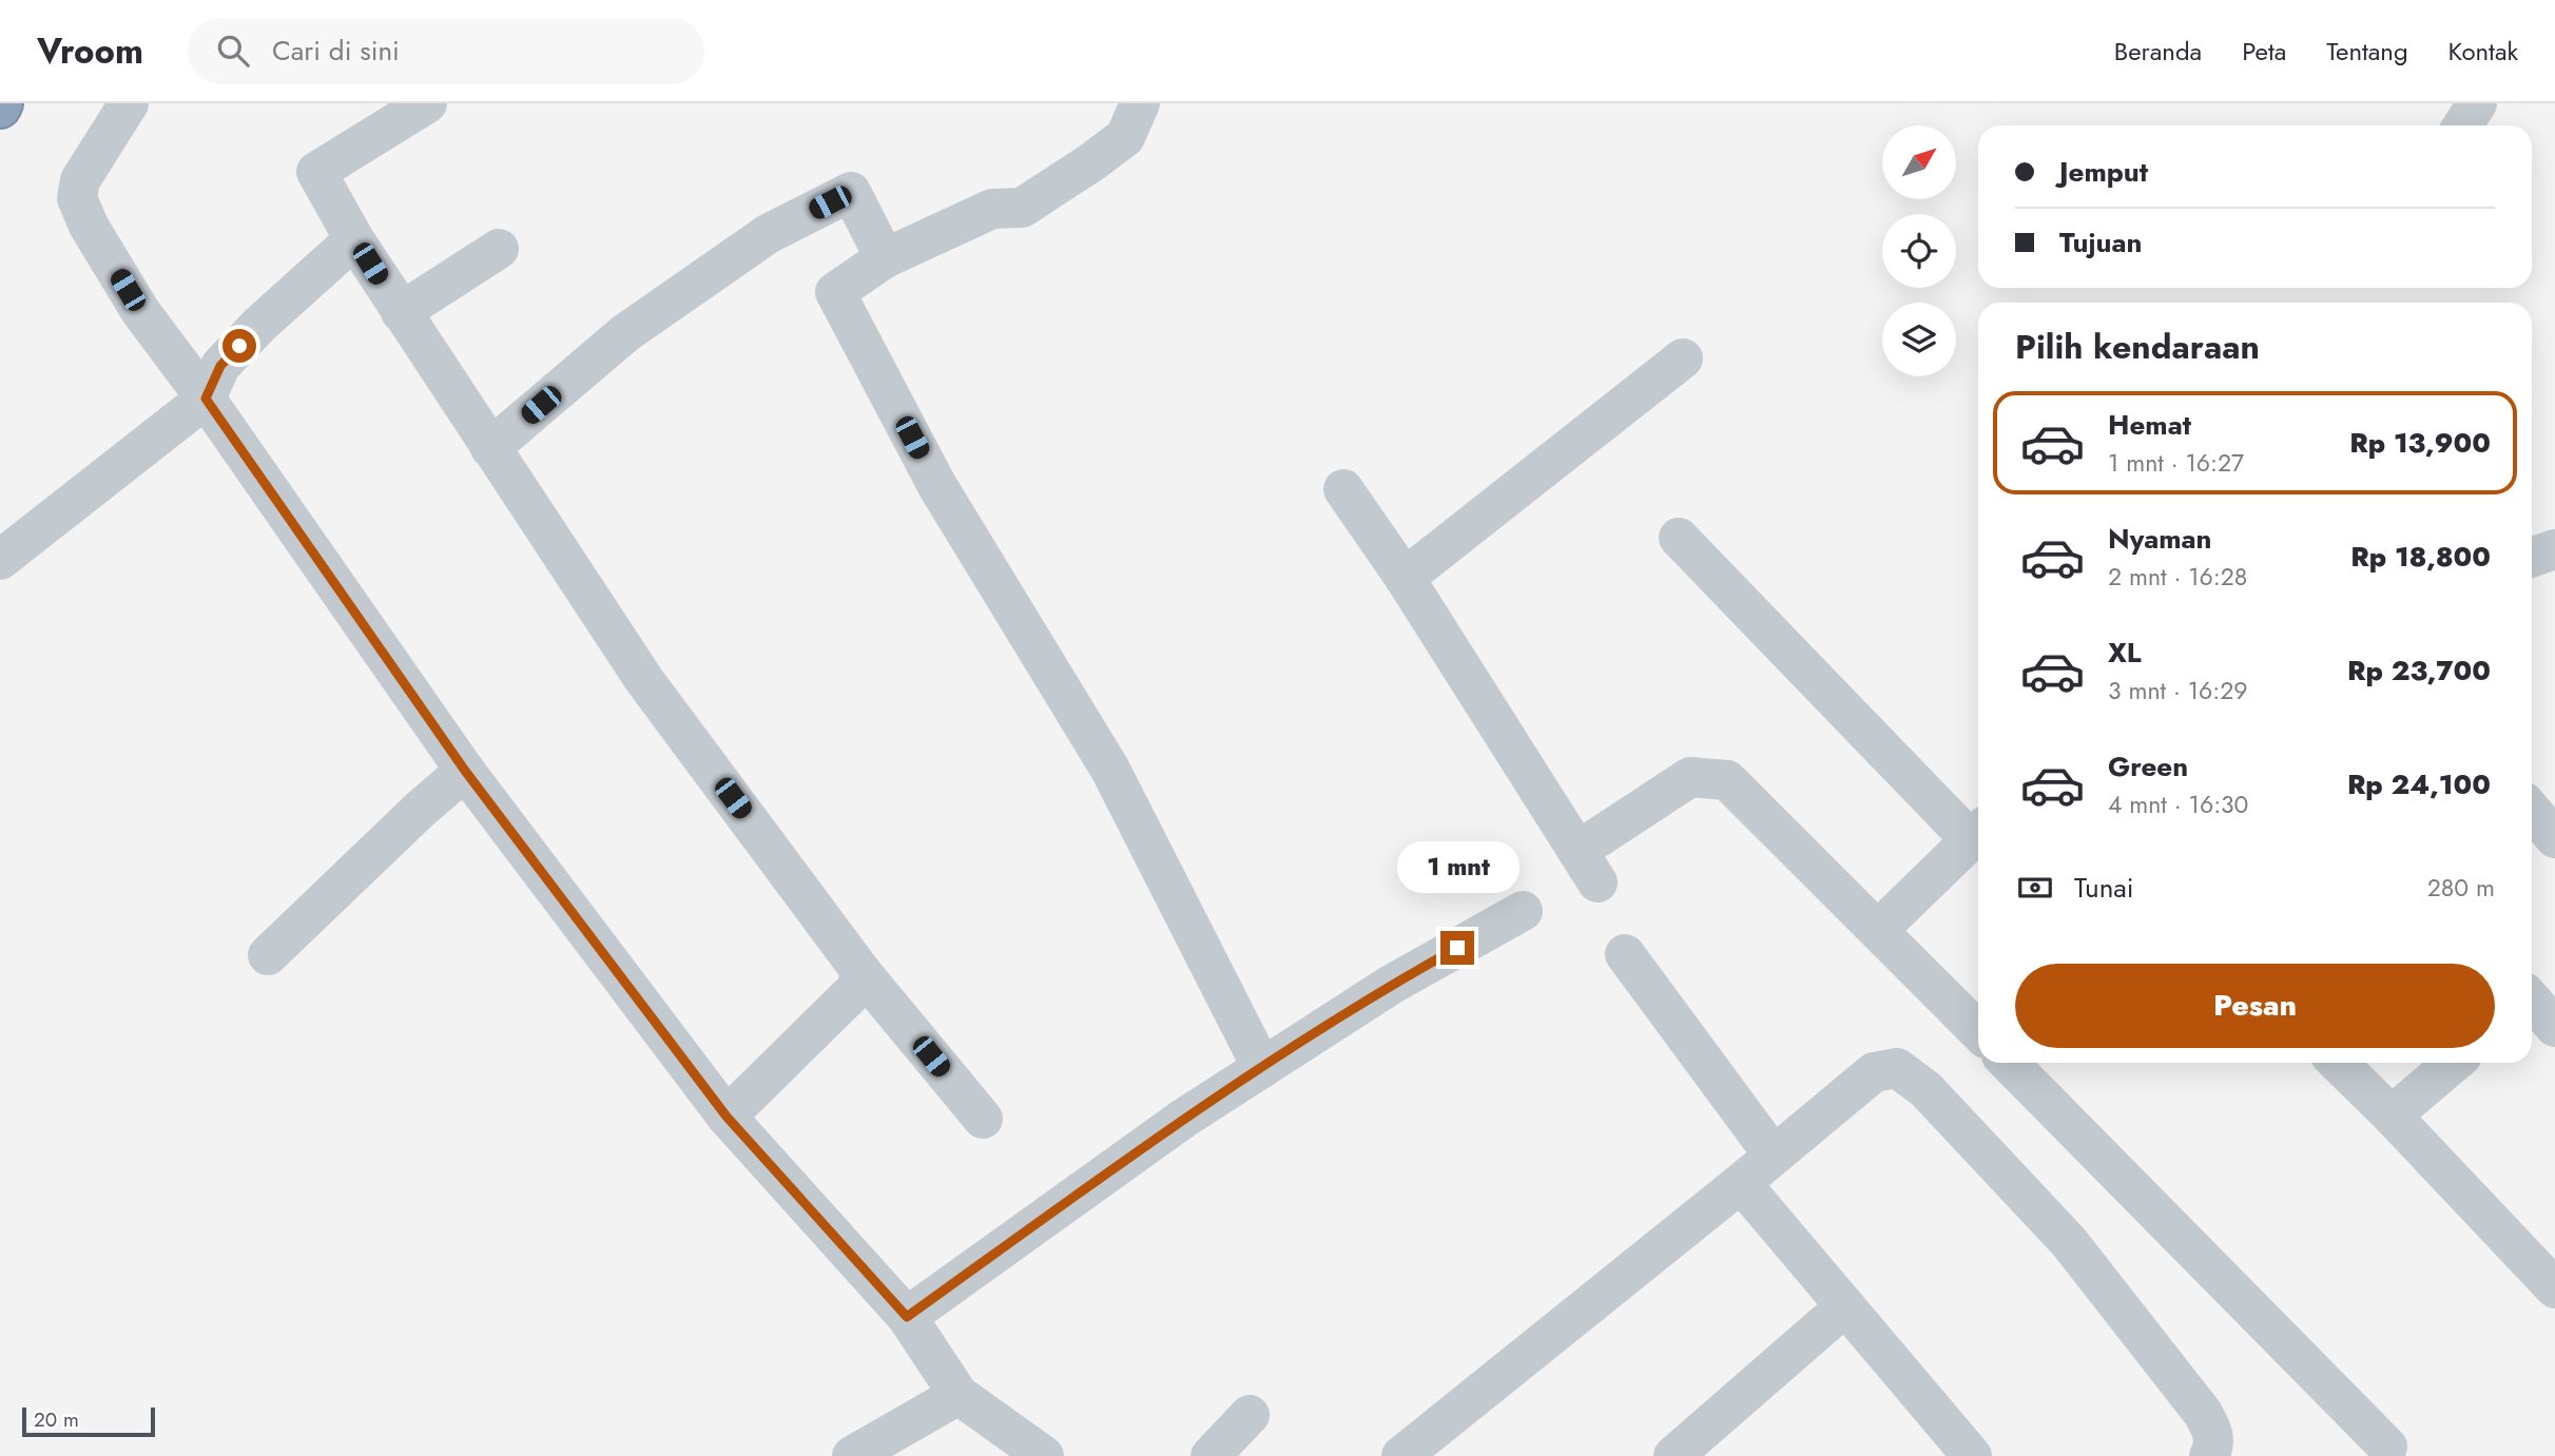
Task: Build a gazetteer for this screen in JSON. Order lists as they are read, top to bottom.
{
  "scale_bar": "20 m",
  "north": "top right",
  "page": {
    "header": "Vroom",
    "search": "Cari di sini",
    "nav": [
      "Beranda",
      "Peta",
      "Tentang",
      "Kontak"
    ],
    "banner": ["Jemput", "Tujuan"],
    "heading": "Pilih kendaraan",
    "list": [
      {
        "name": "Hemat",
        "note": "1 mnt · 16:27",
        "value": "Rp 13,900"
      },
      {
        "name": "Nyaman",
        "note": "2 mnt · 16:28",
        "value": "Rp 18,800"
      },
      {
        "name": "XL",
        "note": "3 mnt · 16:29",
        "value": "Rp 23,700"
      },
      {
        "name": "Green",
        "note": "4 mnt · 16:30",
        "value": "Rp 24,100"
      }
    ],
    "bubble": "1 mnt",
    "pay": ["Tunai", "280 m"],
    "buttons": "Pesan",
    "scale": "20 m"
  }
}
